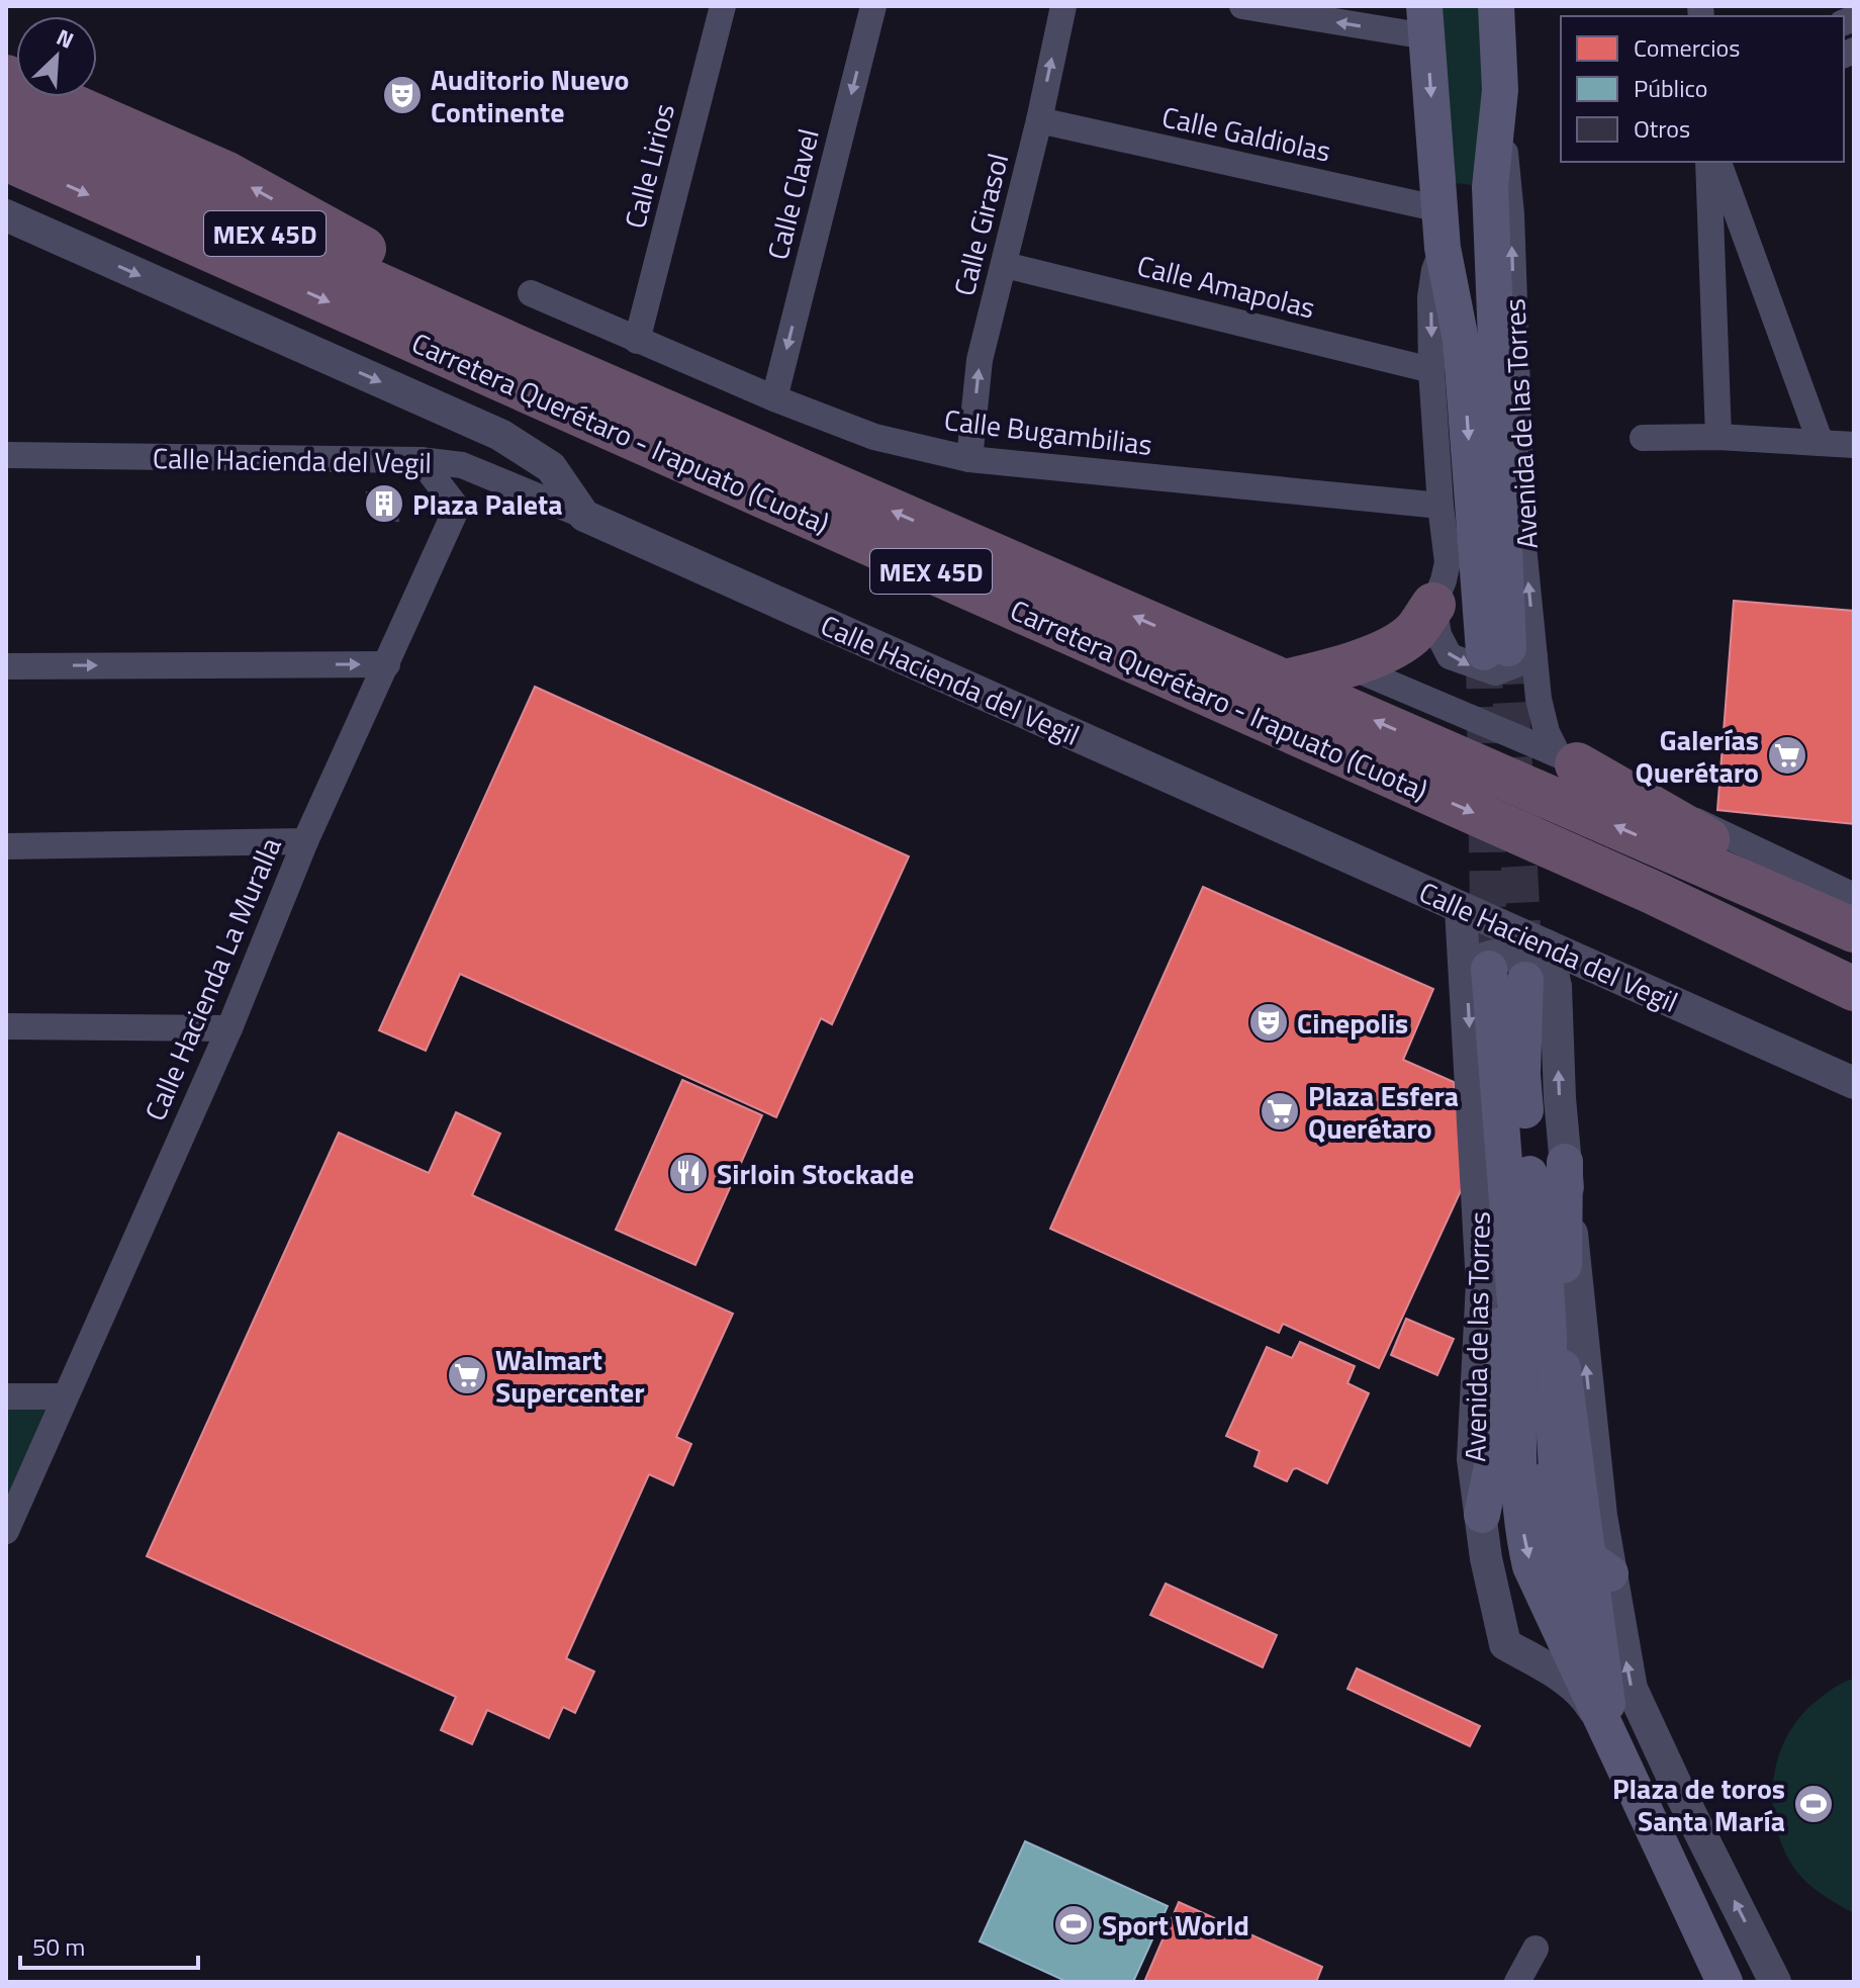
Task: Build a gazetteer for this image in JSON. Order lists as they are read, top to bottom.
{
  "streets": {
    "highway": ["MEX 45D", "Carretera Querétaro - Irapuato (Cuota)"],
    "main road": ["Avenida de las Torres"],
    "street": [
      "Calle Galdiolas",
      "Calle Lirios",
      "Calle Clavel",
      "Calle Girasol",
      "Calle Amapolas",
      "Calle Bugambilias",
      "Calle Hacienda del Vegil",
      "Calle Hacienda La Muralla"
    ]
  },
  "crossings": [
    ["Calle Galdiolas", "Calle Girasol"],
    ["Calle Galdiolas", "Avenida de las Torres"],
    ["Calle Lirios", "Calle Bugambilias"],
    ["Calle Clavel", "Calle Bugambilias"],
    ["Calle Girasol", "Calle Amapolas"],
    ["Calle Girasol", "Calle Bugambilias"],
    ["Avenida de las Torres", "Calle Hacienda del Vegil"],
    ["Calle Hacienda del Vegil", "Calle Hacienda La Muralla"]
  ],
  "one_way": ["Calle Clavel", "Calle Girasol"],
  "places": {
    "theatre": ["Auditorio Nuevo Continente", "Cinepolis"],
    "building": ["Plaza Paleta"],
    "supermarket": ["Galerías Querétaro", "Plaza Esfera Querétaro", "Walmart Supercenter"],
    "restaurant": ["Sirloin Stockade"],
    "sports": ["Plaza de toros Santa María", "Sport World"]
  },
  "legend": ["Comercios", "Público", "Otros"],
  "scale_bar": "50 m",
  "north": "top right"
}
